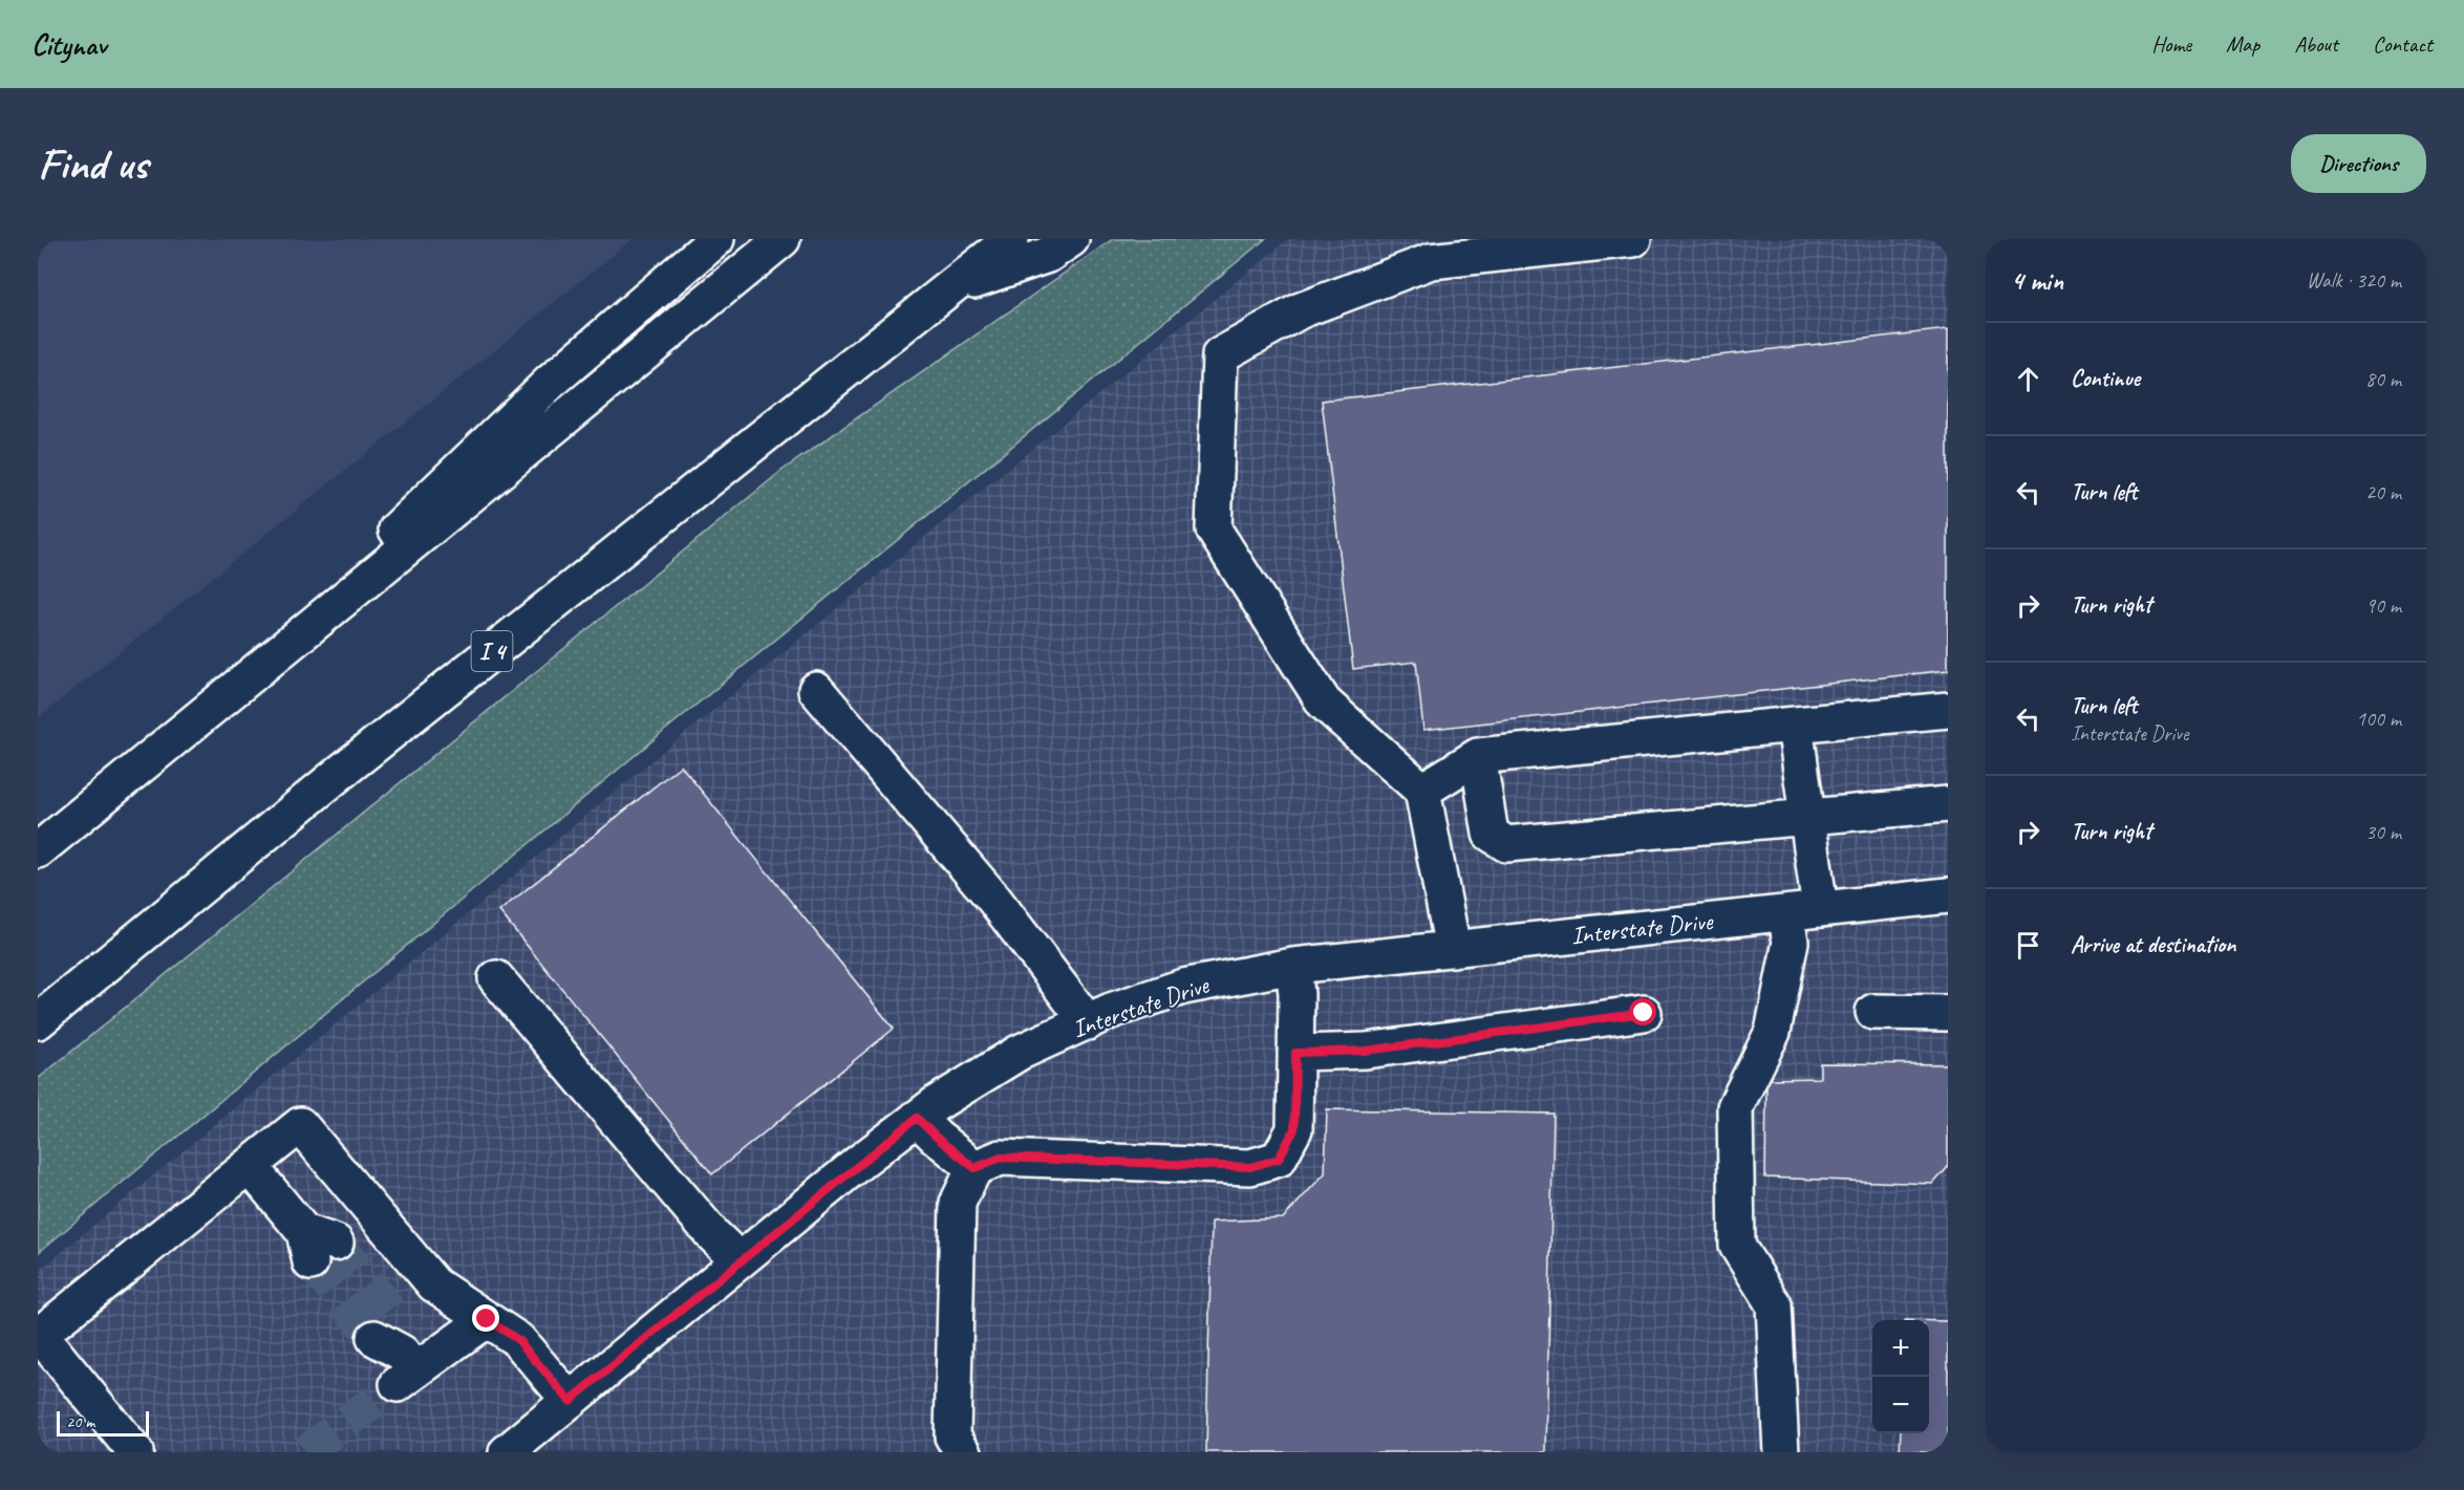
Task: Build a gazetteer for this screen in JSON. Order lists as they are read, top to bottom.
{
  "streets": {
    "main road": ["I 4", "Interstate Drive"]
  },
  "scale_bar": "20 m",
  "page": {
    "header": "Citynav",
    "nav": [
      "Home",
      "Map",
      "About",
      "Contact"
    ],
    "buttons": "Directions",
    "title": "Find us",
    "heading": ["4 min", "Walk · 320 m"],
    "list": [
      ["Continue", "80 m"],
      ["Turn left", "20 m"],
      ["Turn right", "90 m"],
      ["Turn left", "Interstate Drive", "100 m"],
      ["Turn right", "30 m"],
      "Arrive at destination"
    ],
    "map_buttons": ["+", "−"],
    "scale": "20 m"
  }
}
